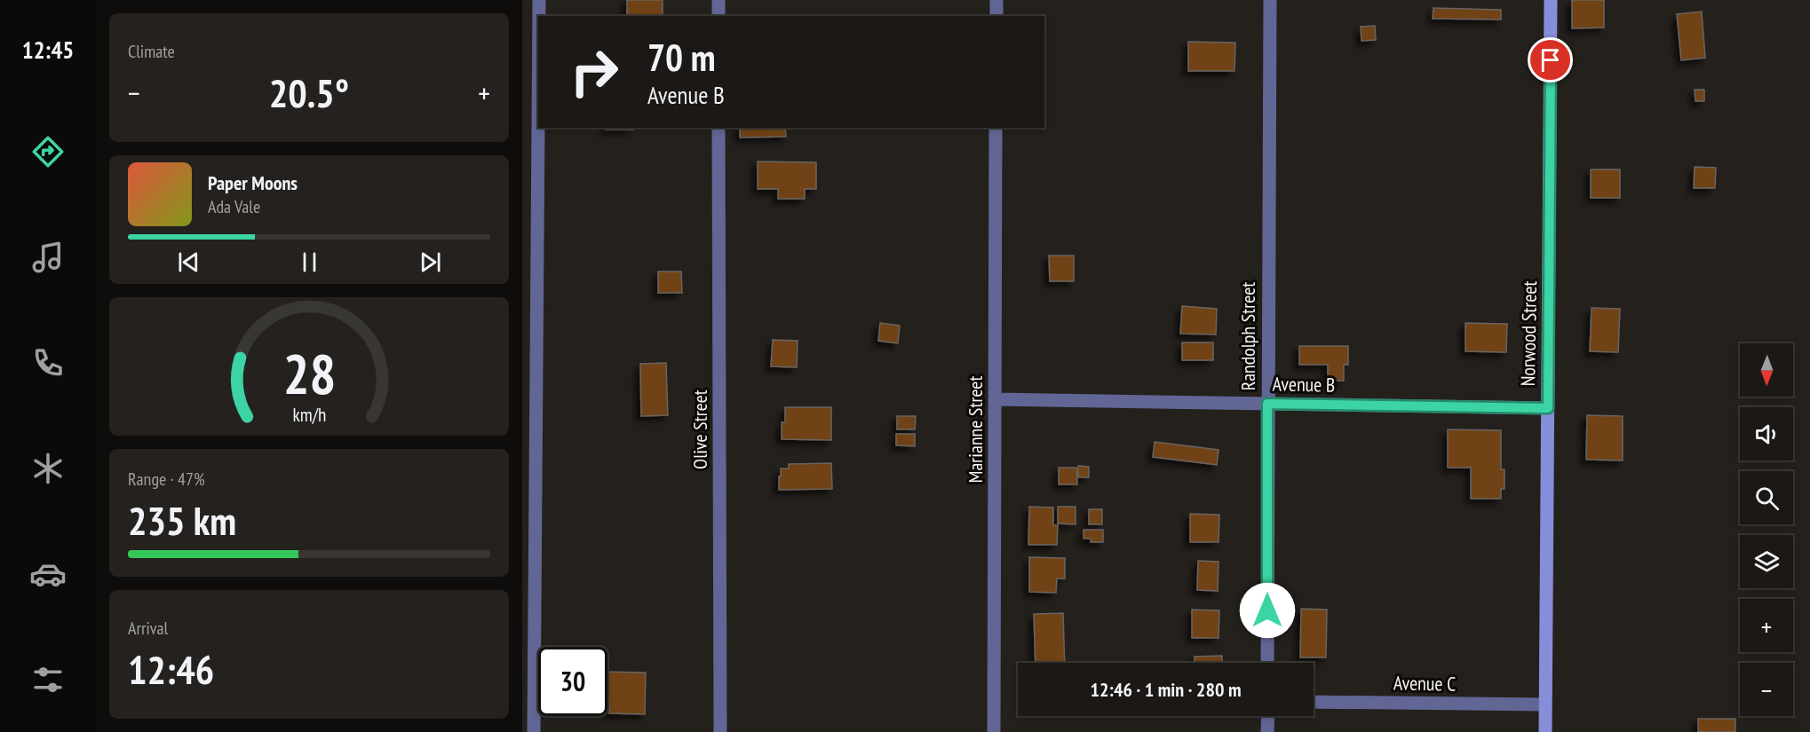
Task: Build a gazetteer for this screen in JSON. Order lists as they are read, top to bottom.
{
  "streets": {
    "street": [
      "Norwood Street",
      "Randolph Street",
      "Avenue B",
      "Olive Street",
      "Marianne Street",
      "Avenue C"
    ]
  },
  "crossings": [
    ["Norwood Street", "Avenue B"],
    ["Norwood Street", "Avenue C"],
    ["Randolph Street", "Avenue B"],
    ["Avenue B", "Marianne Street"]
  ],
  "north": "bottom",
  "page": {
    "tabs": "12:45",
    "tile": [
      "Climate",
      ["Range · 47%", "235 km"],
      ["Arrival", "12:46"]
    ],
    "turn": ["70 m", "Avenue B"],
    "heat": ["−", "20.5°", "+"],
    "song": ["Paper Moons", "Ada Vale"],
    "map_buttons": ["+", "−"],
    "limit": "30",
    "trip": "12:46 · 1 min · 280 m",
    "gauge": ["28", "km/h"]
  }
}
